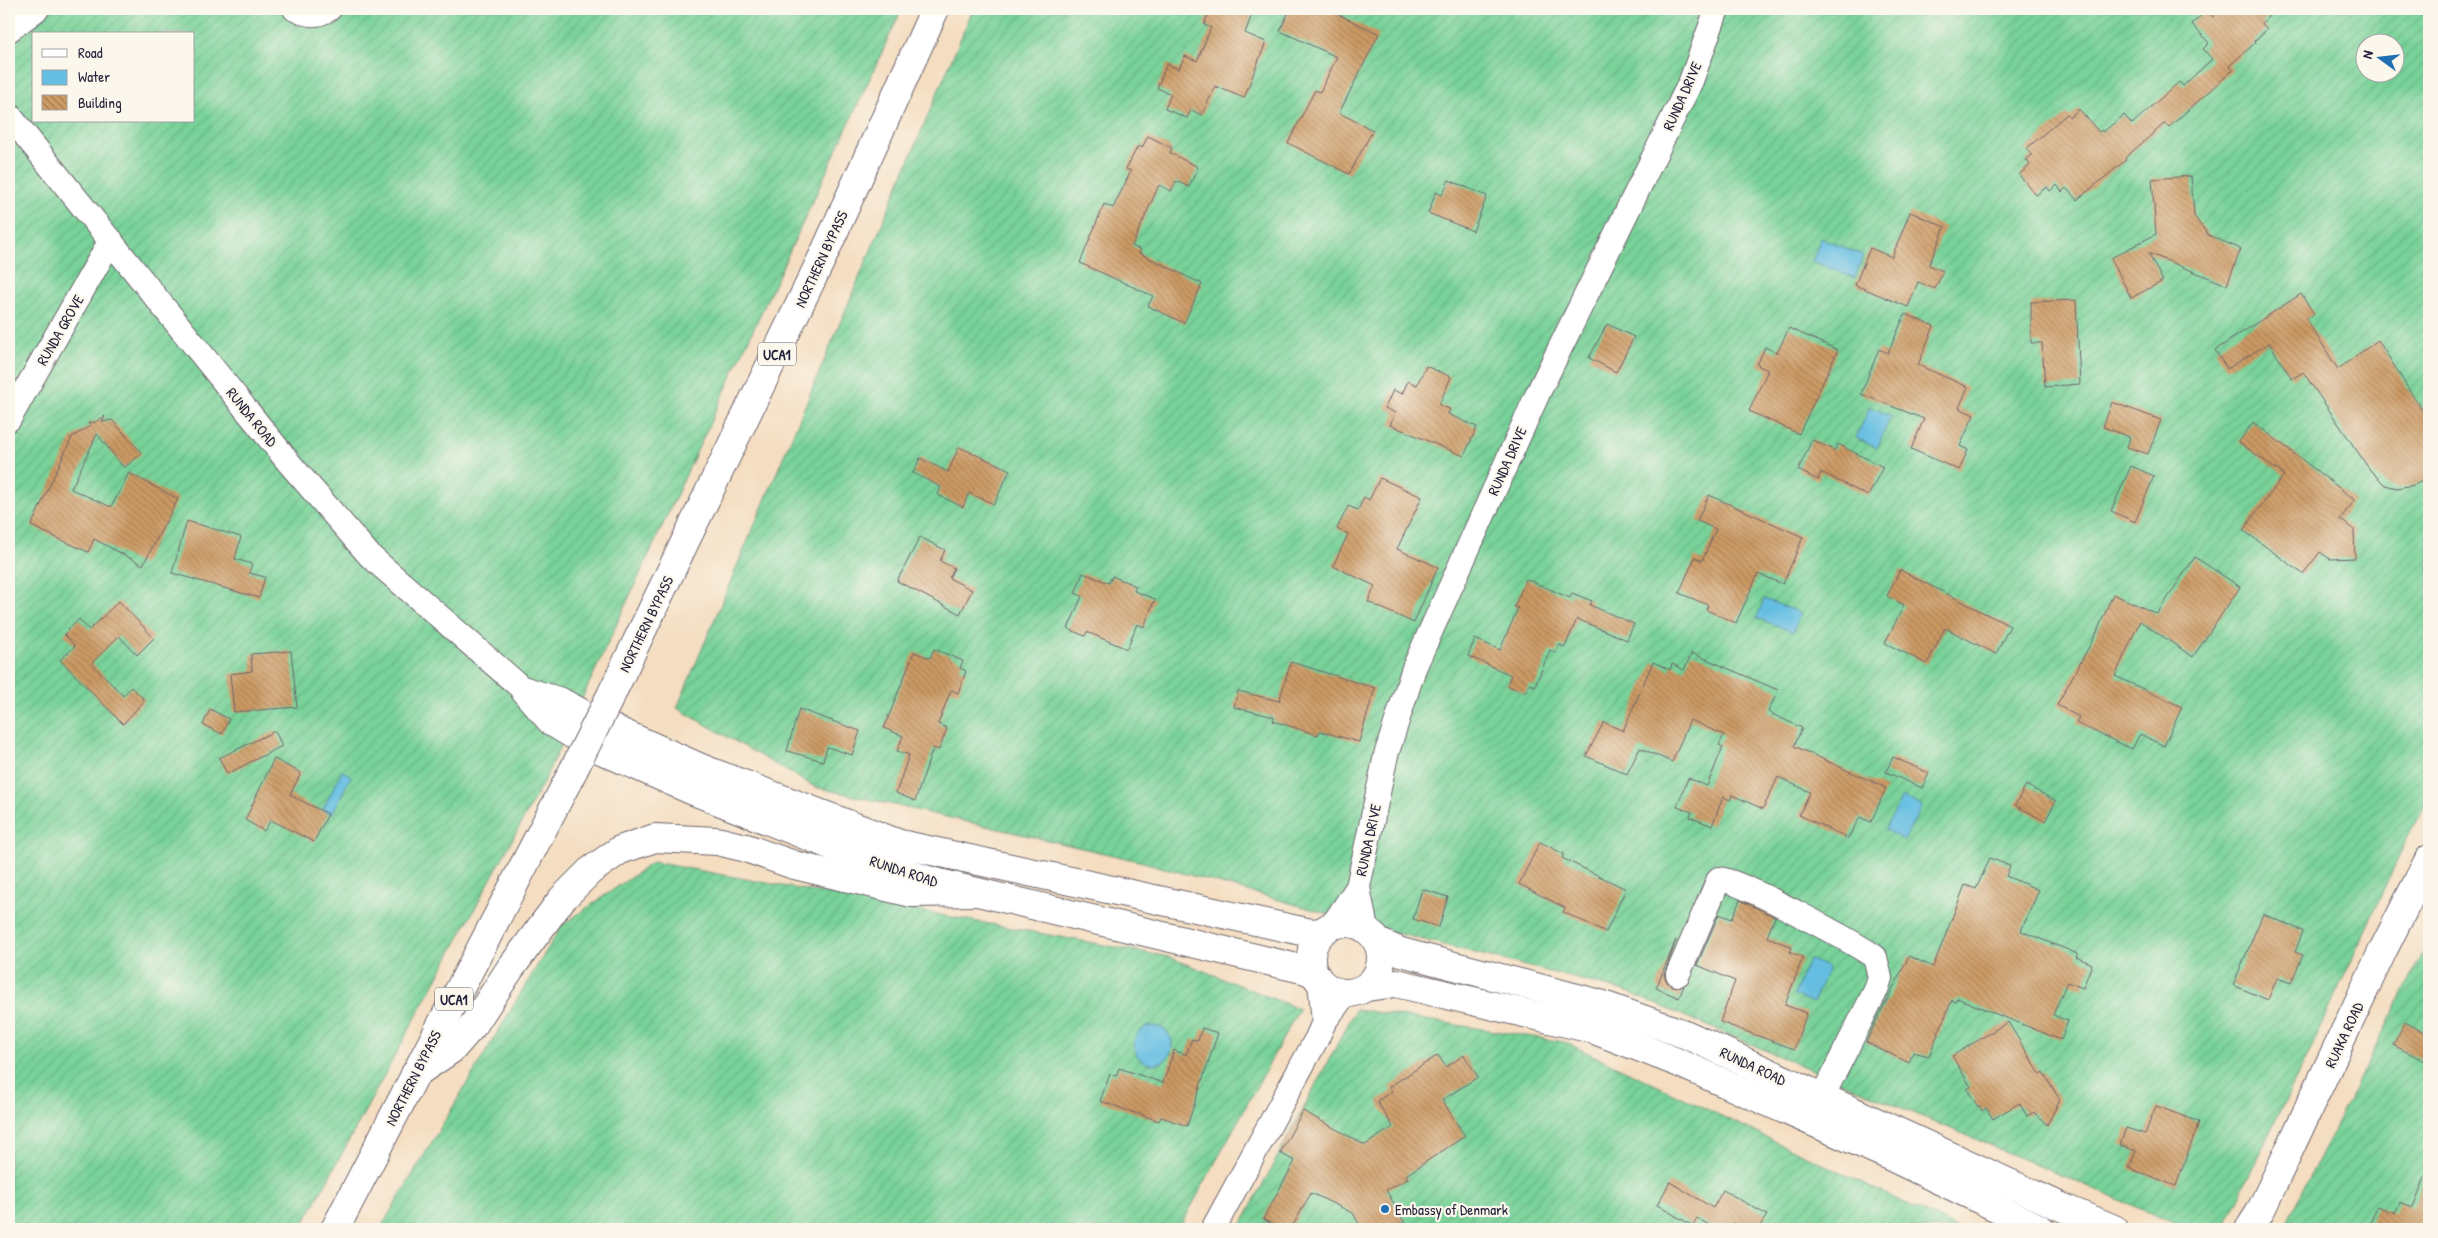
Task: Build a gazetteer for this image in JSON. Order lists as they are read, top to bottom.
{
  "streets": {
    "street": [
      "RUNDA DRIVE",
      "NORTHERN BYPASS",
      "RUNDA GROVE",
      "UCA1",
      "RUNDA ROAD",
      "RUAKA ROAD"
    ]
  },
  "crossings": [
    ["RUNDA DRIVE", "RUNDA ROAD"],
    ["RUNDA GROVE", "RUNDA ROAD"]
  ],
  "places": ["Embassy of Denmark"],
  "legend": ["Road", "Water", "Building"],
  "north": "left"
}
